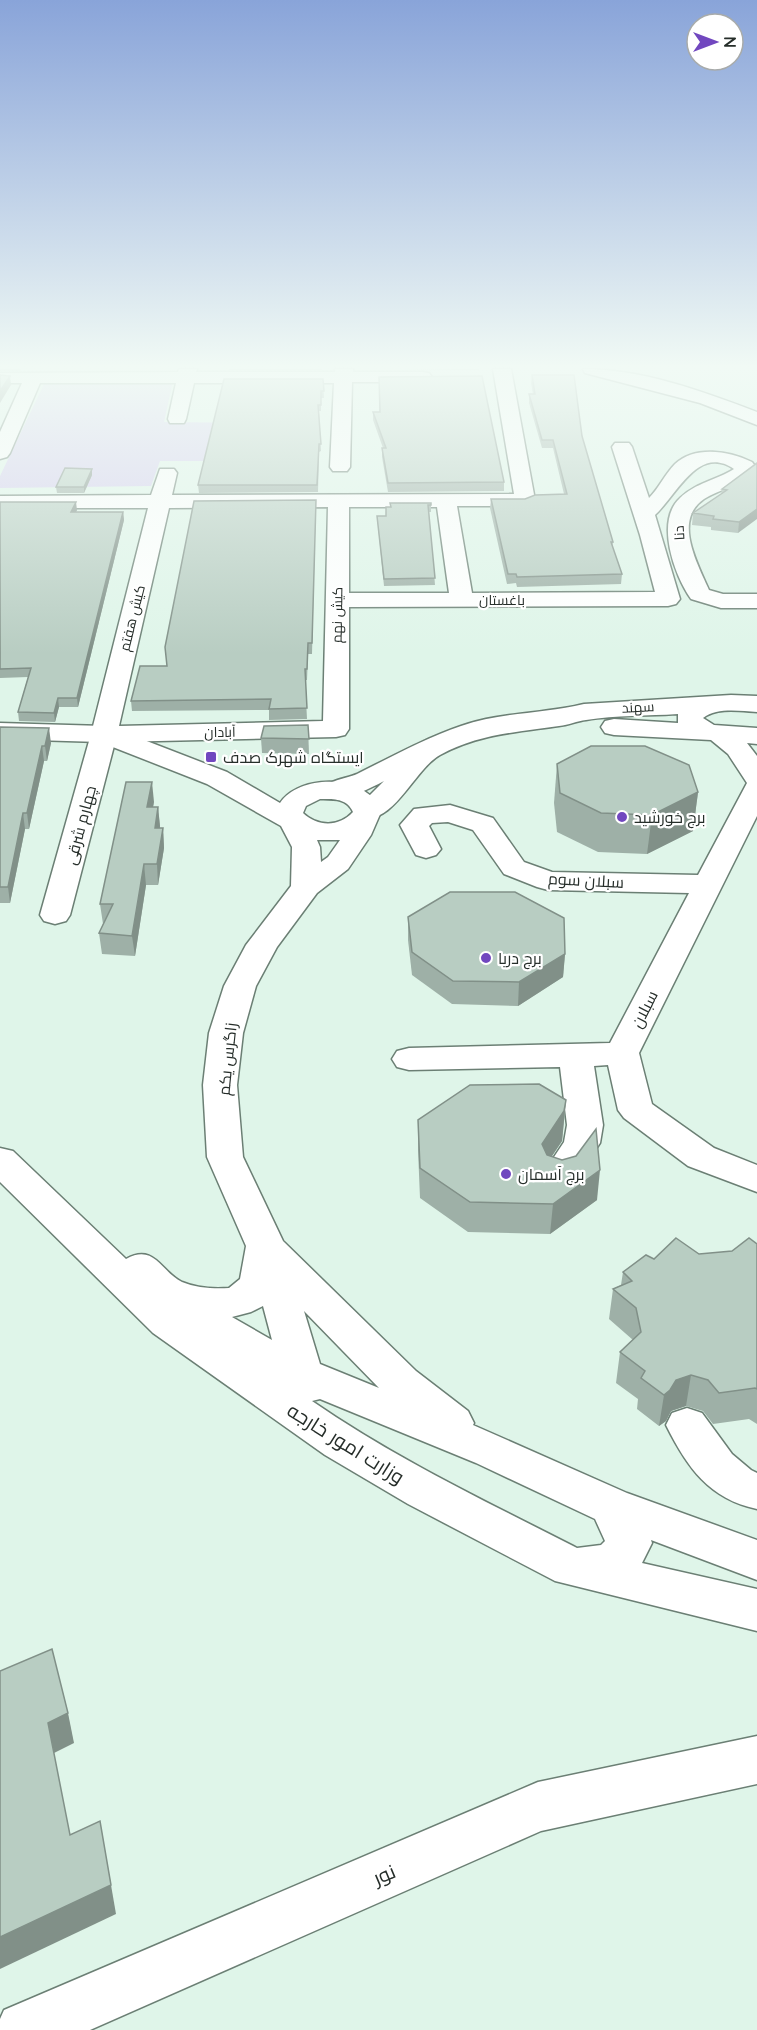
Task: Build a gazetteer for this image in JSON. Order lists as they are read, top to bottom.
{
  "streets": {
    "street": [
      "دنا",
      "باغستان",
      "کیش نهم",
      "کیش هفتم",
      "سهند",
      "آبادان",
      "چهارم شرقی",
      "سبلان سوم",
      "سبلان",
      "زاگرس یکم",
      "وزارت امور خارجه",
      "نور"
    ]
  },
  "crossings": [
    ["دنا", "باغستان"],
    ["باغستان", "کیش نهم"],
    ["کیش نهم", "آبادان"],
    ["کیش هفتم", "آبادان"],
    ["کیش هفتم", "چهارم شرقی"],
    ["سهند", "آبادان"],
    ["سهند", "زاگرس یکم"],
    ["آبادان", "چهارم شرقی"],
    ["آبادان", "زاگرس یکم"],
    ["سبلان سوم", "سبلان"]
  ],
  "places": {
    "transit": ["ایستگاه شهرک صدف"],
    "other": ["برج خورشید", "برج دریا", "برج آسمان"]
  },
  "north": "right"
}
